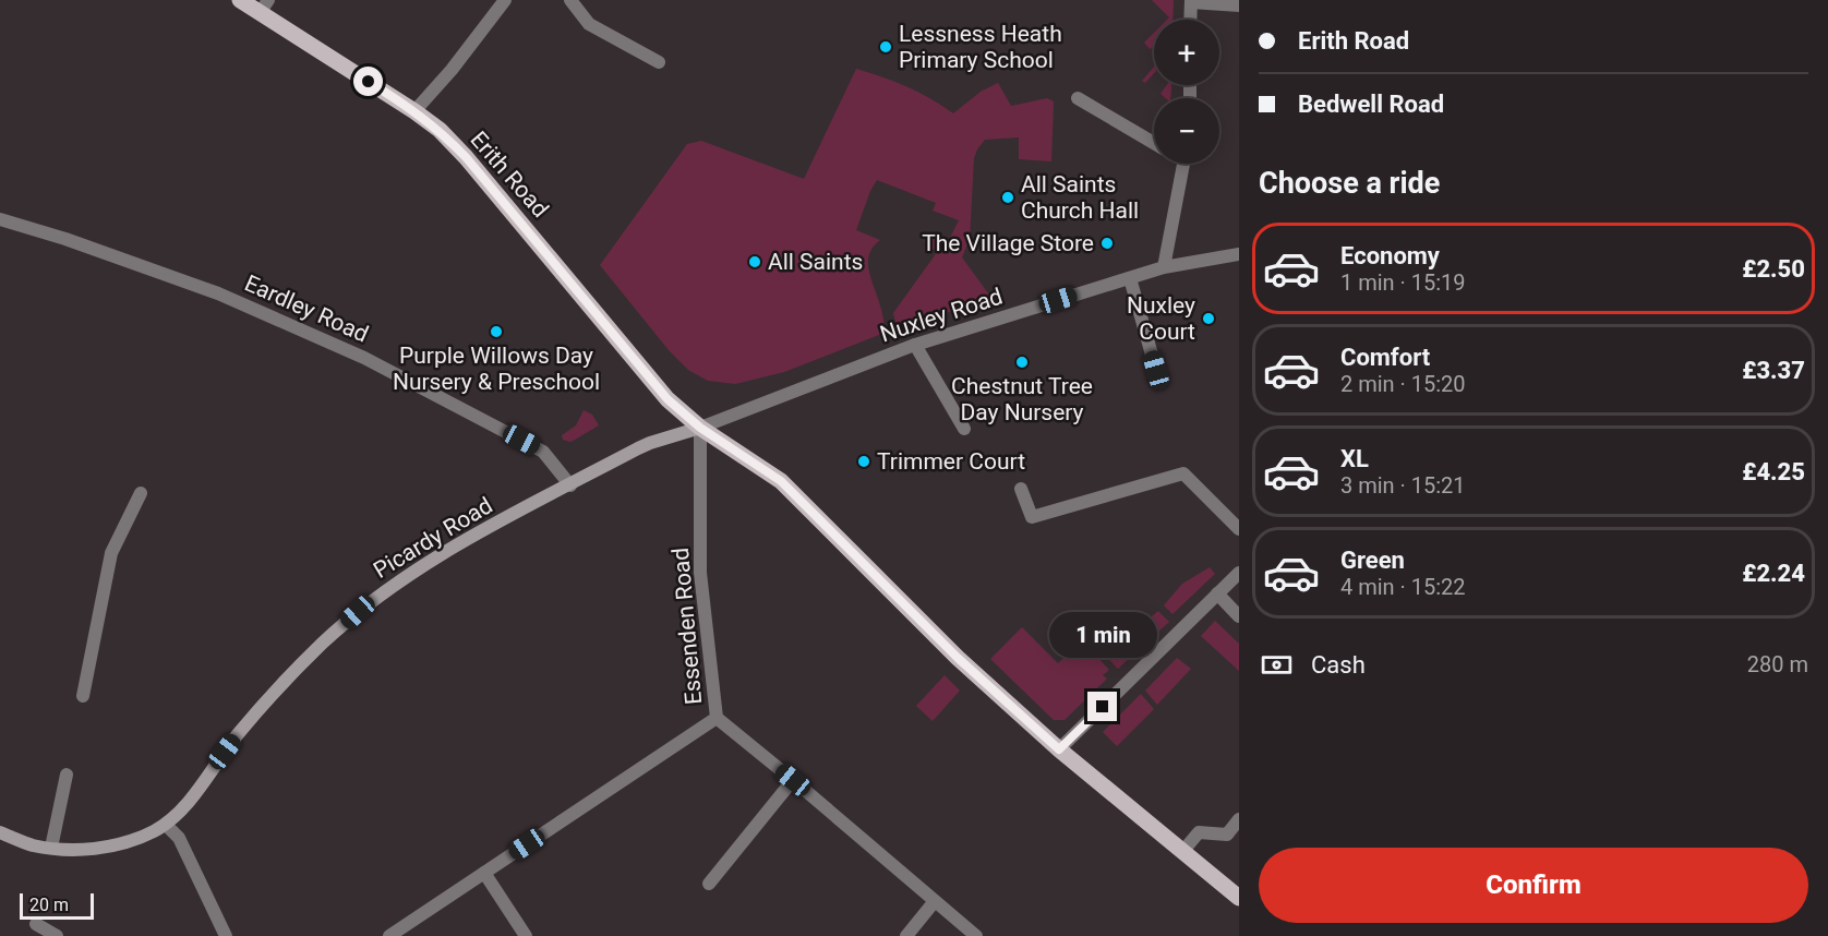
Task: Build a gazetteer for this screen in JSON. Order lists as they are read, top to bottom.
{
  "streets": {
    "main road": ["Erith Road", "Picardy Road"],
    "street": ["Eardley Road", "Nuxley Road", "Essenden Road"]
  },
  "crossings": [
    ["Erith Road", "Nuxley Road"],
    ["Erith Road", "Picardy Road"],
    ["Erith Road", "Essenden Road"],
    ["Eardley Road", "Picardy Road"],
    ["Nuxley Road", "Picardy Road"],
    ["Nuxley Road", "Essenden Road"],
    ["Picardy Road", "Essenden Road"]
  ],
  "places": [
    "Lessness Heath Primary School",
    "All Saints Church Hall",
    "The Village Store",
    "All Saints",
    "Nuxley Court",
    "Purple Willows Day Nursery & Preschool",
    "Chestnut Tree Day Nursery",
    "Trimmer Court"
  ],
  "scale_bar": "20 m",
  "page": {
    "banner": ["Erith Road", "Bedwell Road"],
    "map_buttons": ["+", "−"],
    "heading": "Choose a ride",
    "list": [
      {
        "name": "Economy",
        "note": "1 min · 15:19",
        "value": "£2.50"
      },
      {
        "name": "Comfort",
        "note": "2 min · 15:20",
        "value": "£3.37"
      },
      {
        "name": "XL",
        "note": "3 min · 15:21",
        "value": "£4.25"
      },
      {
        "name": "Green",
        "note": "4 min · 15:22",
        "value": "£2.24"
      }
    ],
    "bubble": "1 min",
    "pay": ["Cash", "280 m"],
    "buttons": "Confirm",
    "scale": "20 m"
  }
}
